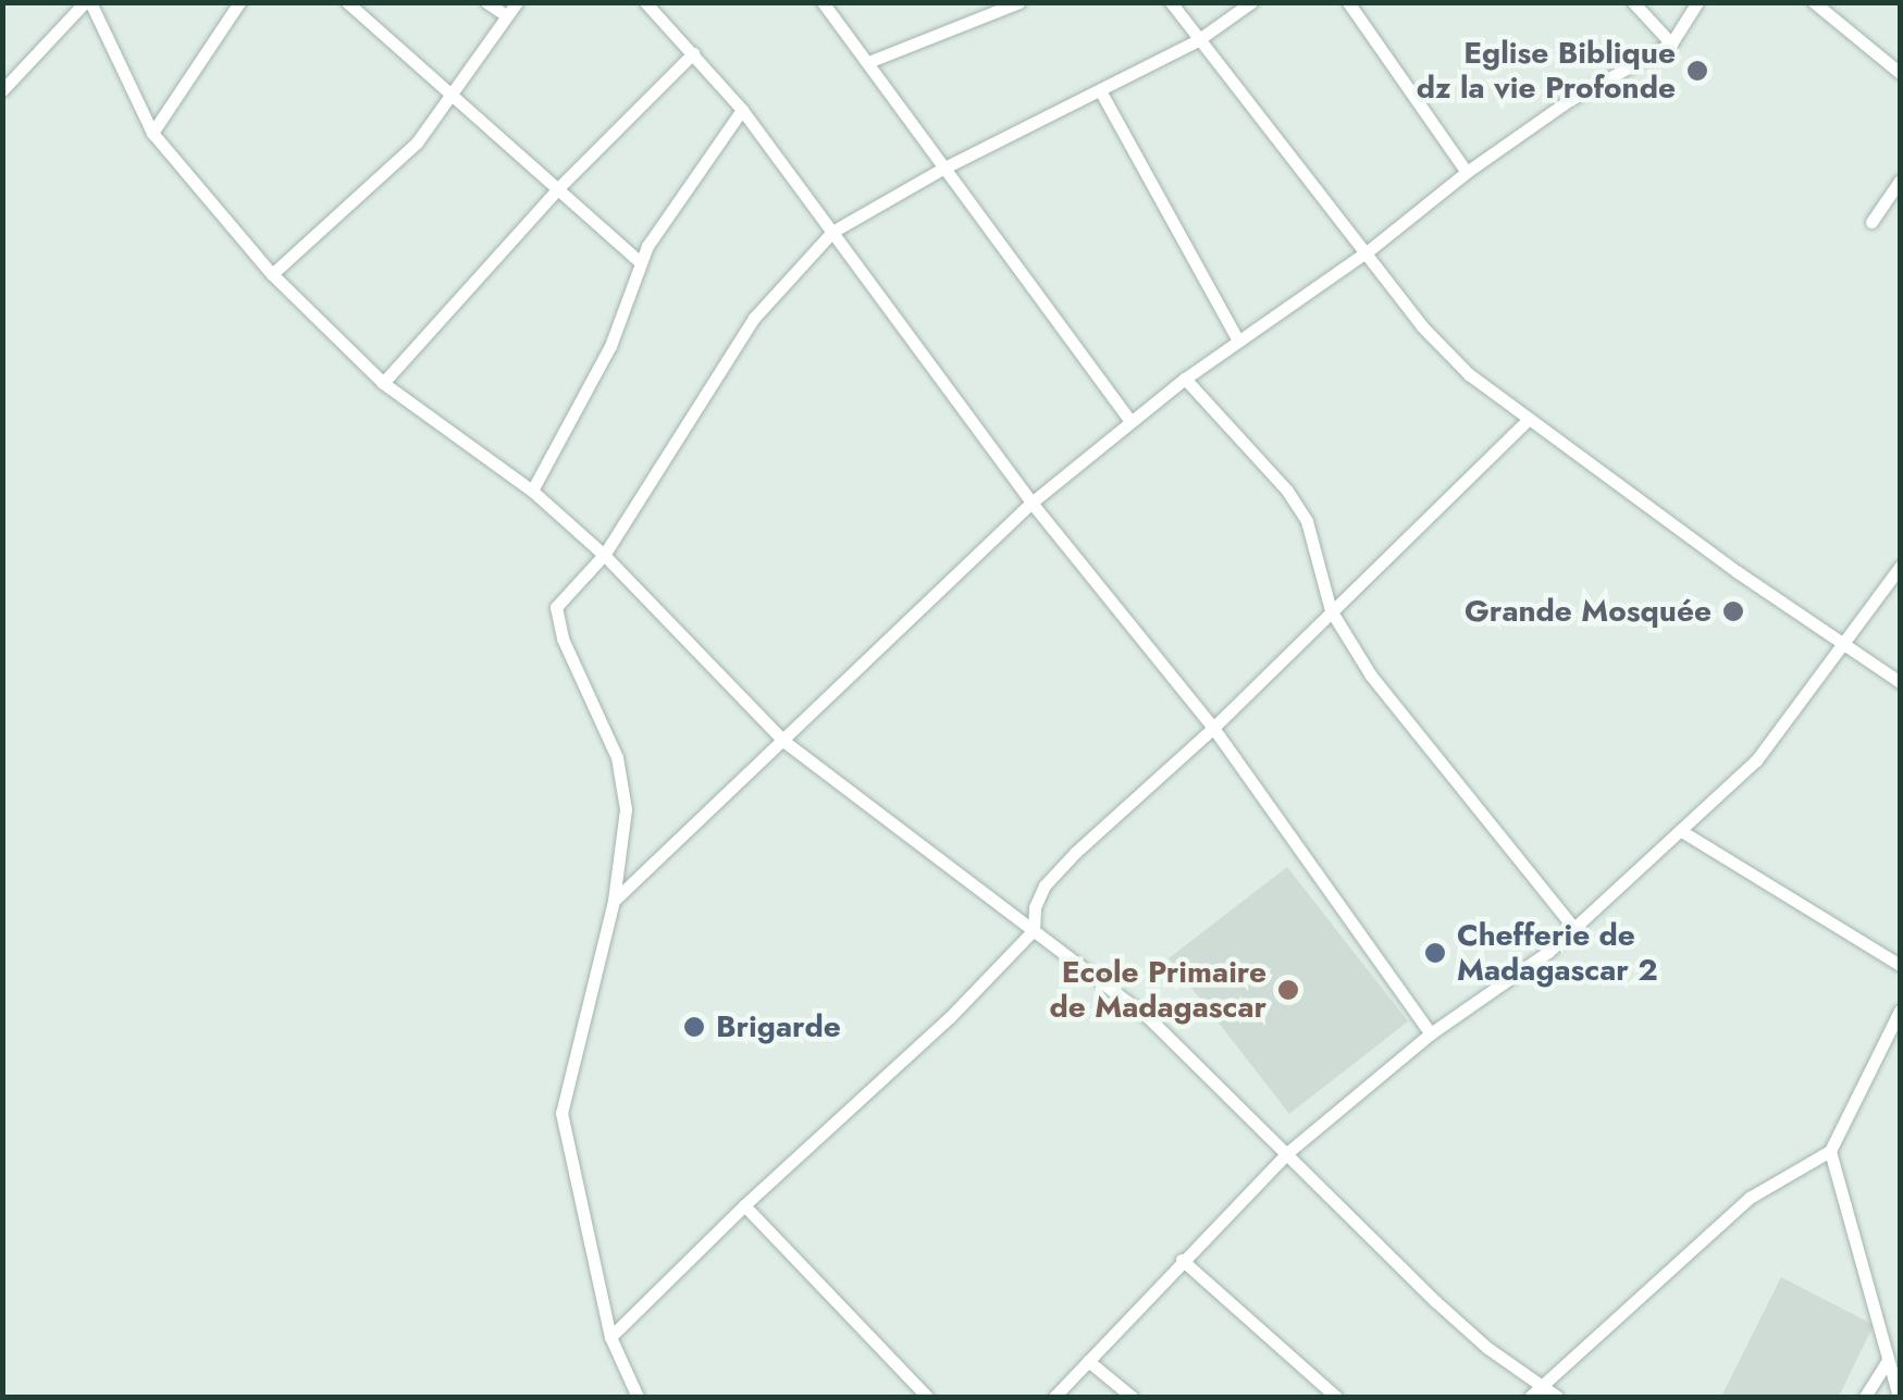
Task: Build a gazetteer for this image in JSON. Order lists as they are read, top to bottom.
{
  "places": [
    "Eglise Biblique dz la vie Profonde",
    "Grande Mosquée",
    "Chefferie de Madagascar 2",
    "Ecole Primaire de Madagascar",
    "Brigarde"
  ]
}
